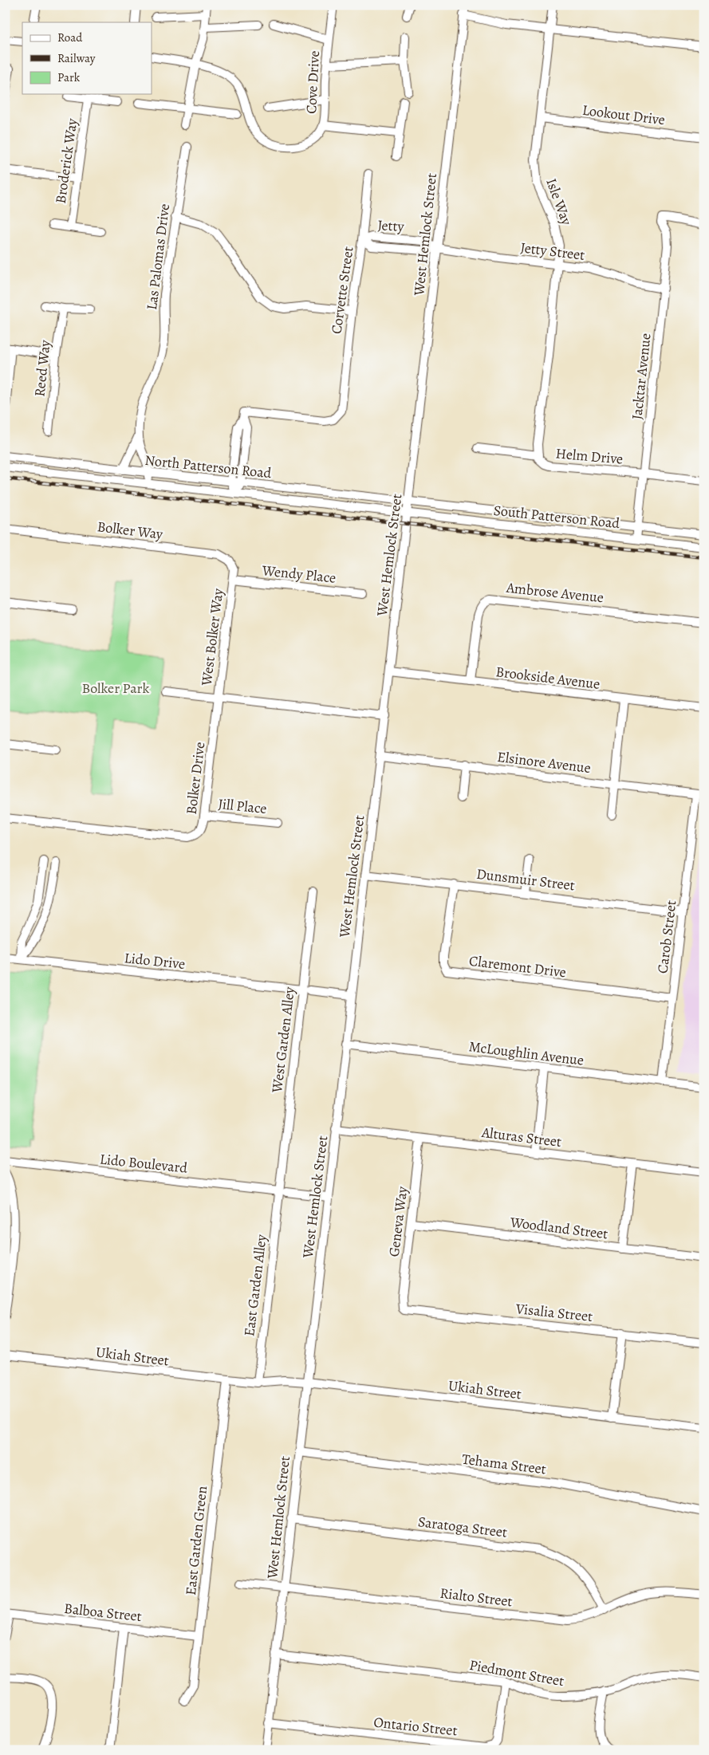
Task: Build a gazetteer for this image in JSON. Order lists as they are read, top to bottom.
{
  "streets": {
    "street": [
      "Cove Drive",
      "Lookout Drive",
      "Broderick Way",
      "Isle Way",
      "Jetty",
      "West Hemlock Street",
      "Jetty Street",
      "Las Palomas Drive",
      "Corvette Street",
      "Reed Way",
      "Jacktar Avenue",
      "Helm Drive",
      "North Patterson Road",
      "South Patterson Road",
      "Bolker Way",
      "Wendy Place",
      "Ambrose Avenue",
      "West Bolker Way",
      "Brookside Avenue",
      "Elsinore Avenue",
      "Bolker Drive",
      "Jill Place",
      "Dunsmuir Street",
      "Carob Street",
      "Lido Drive",
      "Claremont Drive",
      "West Garden Alley",
      "McLoughlin Avenue",
      "Alturas Street",
      "Lido Boulevard",
      "Geneva Way",
      "Woodland Street",
      "East Garden Alley",
      "Visalia Street",
      "Ukiah Street",
      "Tehama Street",
      "Saratoga Street",
      "East Garden Green",
      "Rialto Street",
      "Balboa Street",
      "Piedmont Street",
      "Ontario Street"
    ]
  },
  "crossings": [
    ["Lookout Drive", "Isle Way"],
    ["Isle Way", "Jetty Street"],
    ["Isle Way", "Helm Drive"],
    ["Jetty", "West Hemlock Street"],
    ["Jetty", "Jetty Street"],
    ["Jetty", "Corvette Street"],
    ["West Hemlock Street", "Jetty Street"],
    ["West Hemlock Street", "North Patterson Road"],
    ["West Hemlock Street", "South Patterson Road"],
    ["West Hemlock Street", "Brookside Avenue"],
    ["West Hemlock Street", "Elsinore Avenue"],
    ["West Hemlock Street", "Dunsmuir Street"],
    ["West Hemlock Street", "Lido Drive"],
    ["West Hemlock Street", "McLoughlin Avenue"],
    ["West Hemlock Street", "Alturas Street"],
    ["West Hemlock Street", "Lido Boulevard"],
    ["West Hemlock Street", "Ukiah Street"],
    ["West Hemlock Street", "Tehama Street"],
    ["West Hemlock Street", "Saratoga Street"],
    ["West Hemlock Street", "Rialto Street"],
    ["West Hemlock Street", "Piedmont Street"],
    ["West Hemlock Street", "Ontario Street"],
    ["Jetty Street", "Jacktar Avenue"],
    ["Las Palomas Drive", "North Patterson Road"],
    ["Jacktar Avenue", "Helm Drive"],
    ["Jacktar Avenue", "South Patterson Road"],
    ["North Patterson Road", "South Patterson Road"],
    ["Bolker Way", "Wendy Place"],
    ["Bolker Way", "West Bolker Way"],
    ["Wendy Place", "West Bolker Way"],
    ["Ambrose Avenue", "Brookside Avenue"],
    ["West Bolker Way", "Bolker Drive"],
    ["Elsinore Avenue", "Carob Street"],
    ["Bolker Drive", "Jill Place"],
    ["Dunsmuir Street", "Carob Street"],
    ["Dunsmuir Street", "Claremont Drive"],
    ["Carob Street", "Claremont Drive"],
    ["Carob Street", "McLoughlin Avenue"],
    ["Lido Drive", "West Garden Alley"],
    ["West Garden Alley", "Lido Boulevard"],
    ["West Garden Alley", "East Garden Alley"],
    ["Alturas Street", "Geneva Way"],
    ["Lido Boulevard", "East Garden Alley"],
    ["Geneva Way", "Woodland Street"],
    ["Geneva Way", "Visalia Street"],
    ["East Garden Alley", "Ukiah Street"],
    ["Ukiah Street", "East Garden Green"],
    ["Saratoga Street", "Rialto Street"],
    ["East Garden Green", "Balboa Street"],
    ["Piedmont Street", "Ontario Street"]
  ],
  "parks": ["Bolker Park"],
  "legend": ["Road", "Railway", "Park"]
}
